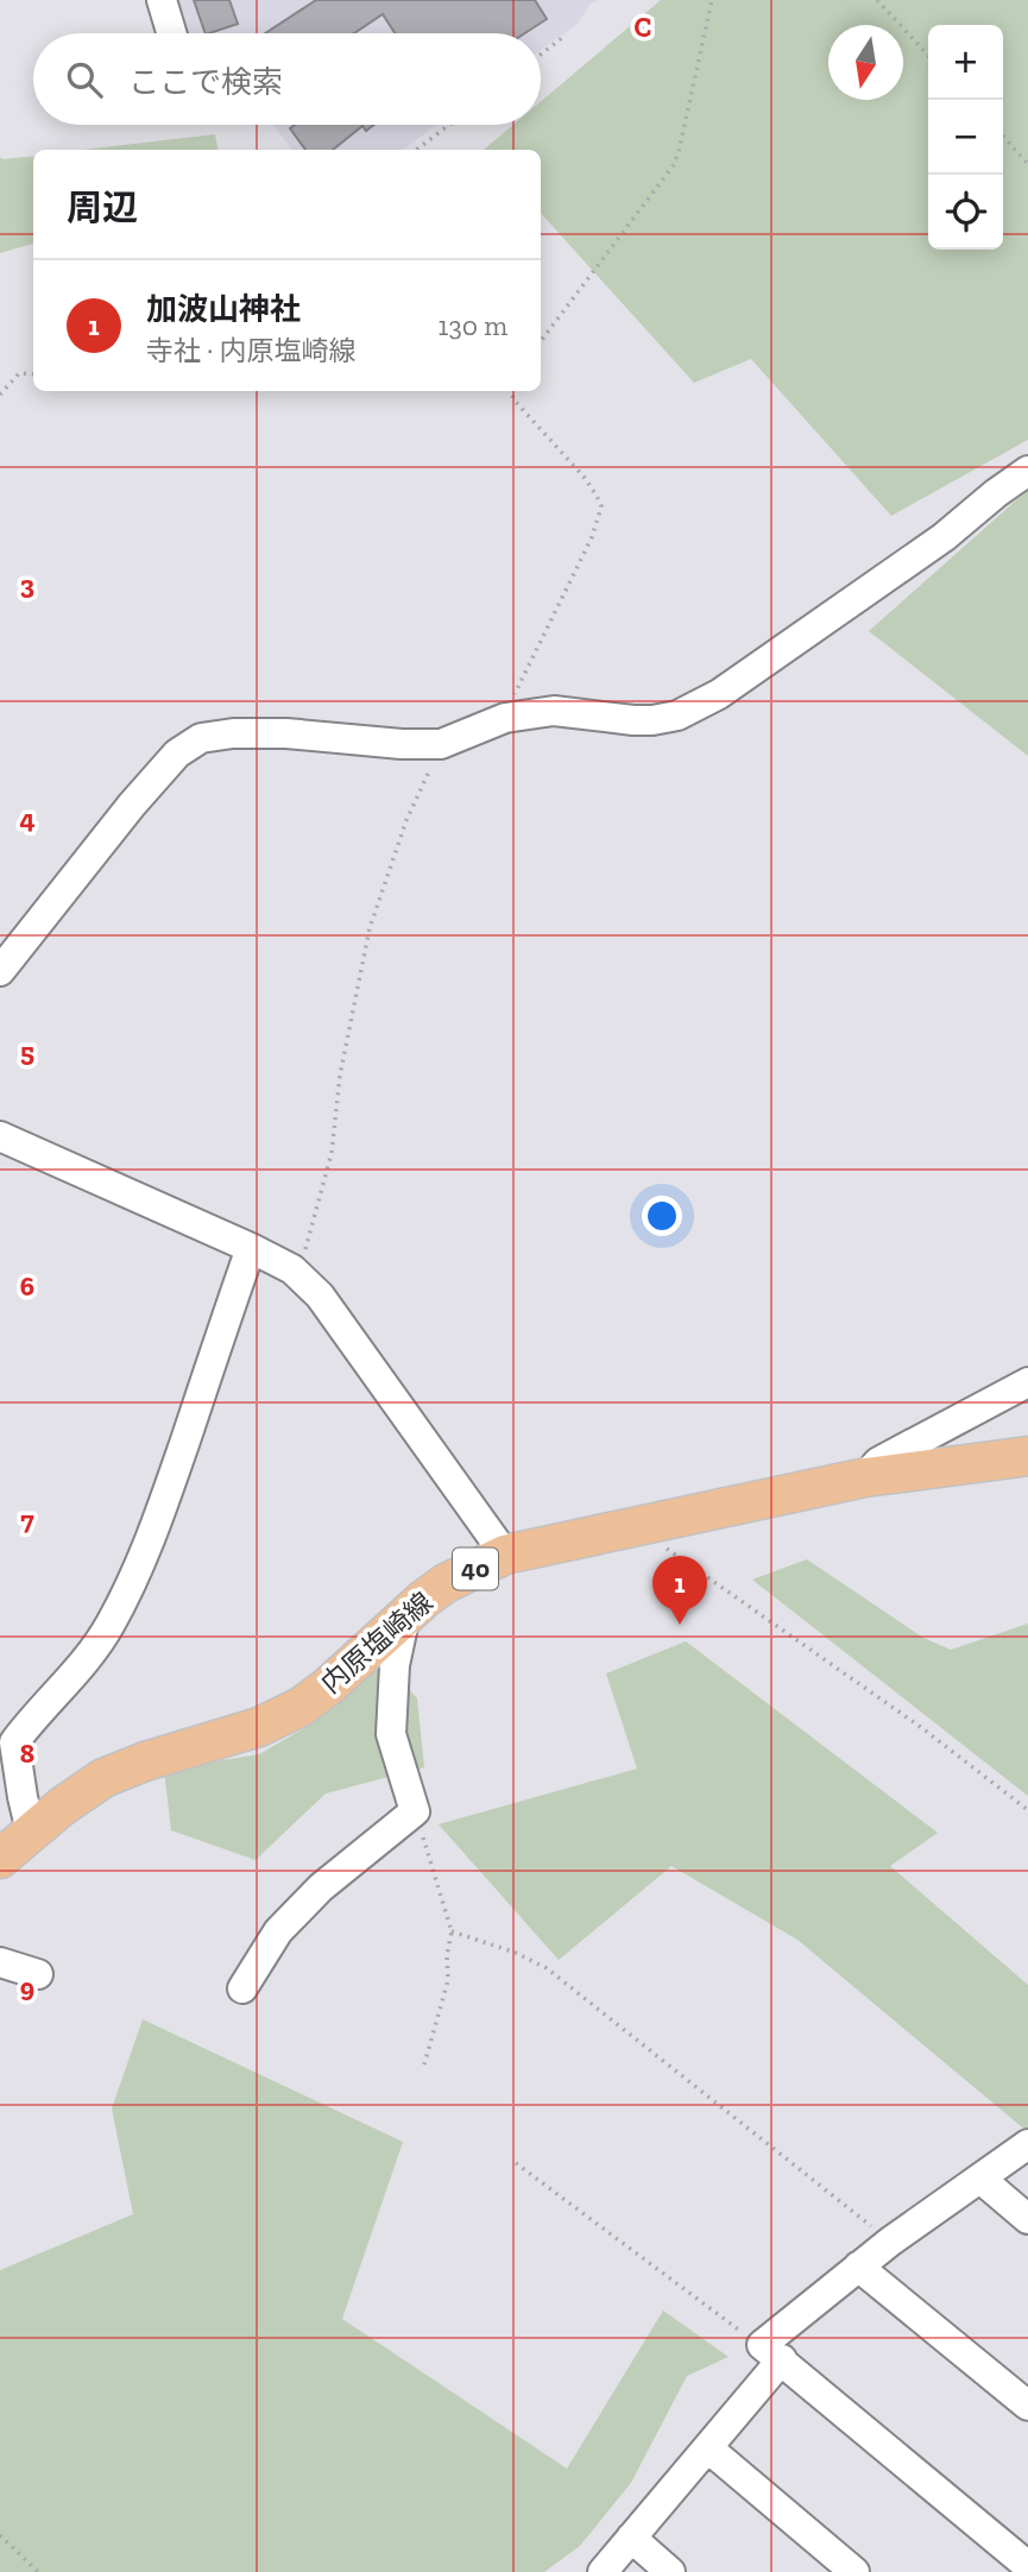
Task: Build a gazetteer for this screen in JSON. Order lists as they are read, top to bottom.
{
  "streets": {
    "main road": ["40", "内原塩崎線"]
  },
  "north": "bottom",
  "page": {
    "map_buttons": ["+", "−"],
    "search": "ここで検索",
    "heading": "周辺",
    "list": [
      {
        "mark": "1",
        "name": "加波山神社",
        "note": "寺社 · 内原塩崎線",
        "value": "130 m"
      }
    ],
    "pins": "1"
  },
  "grid": {
    "columns": ["C"],
    "rows": [
      "3",
      "4",
      "5",
      "6",
      "7",
      "8",
      "9"
    ]
  }
}
